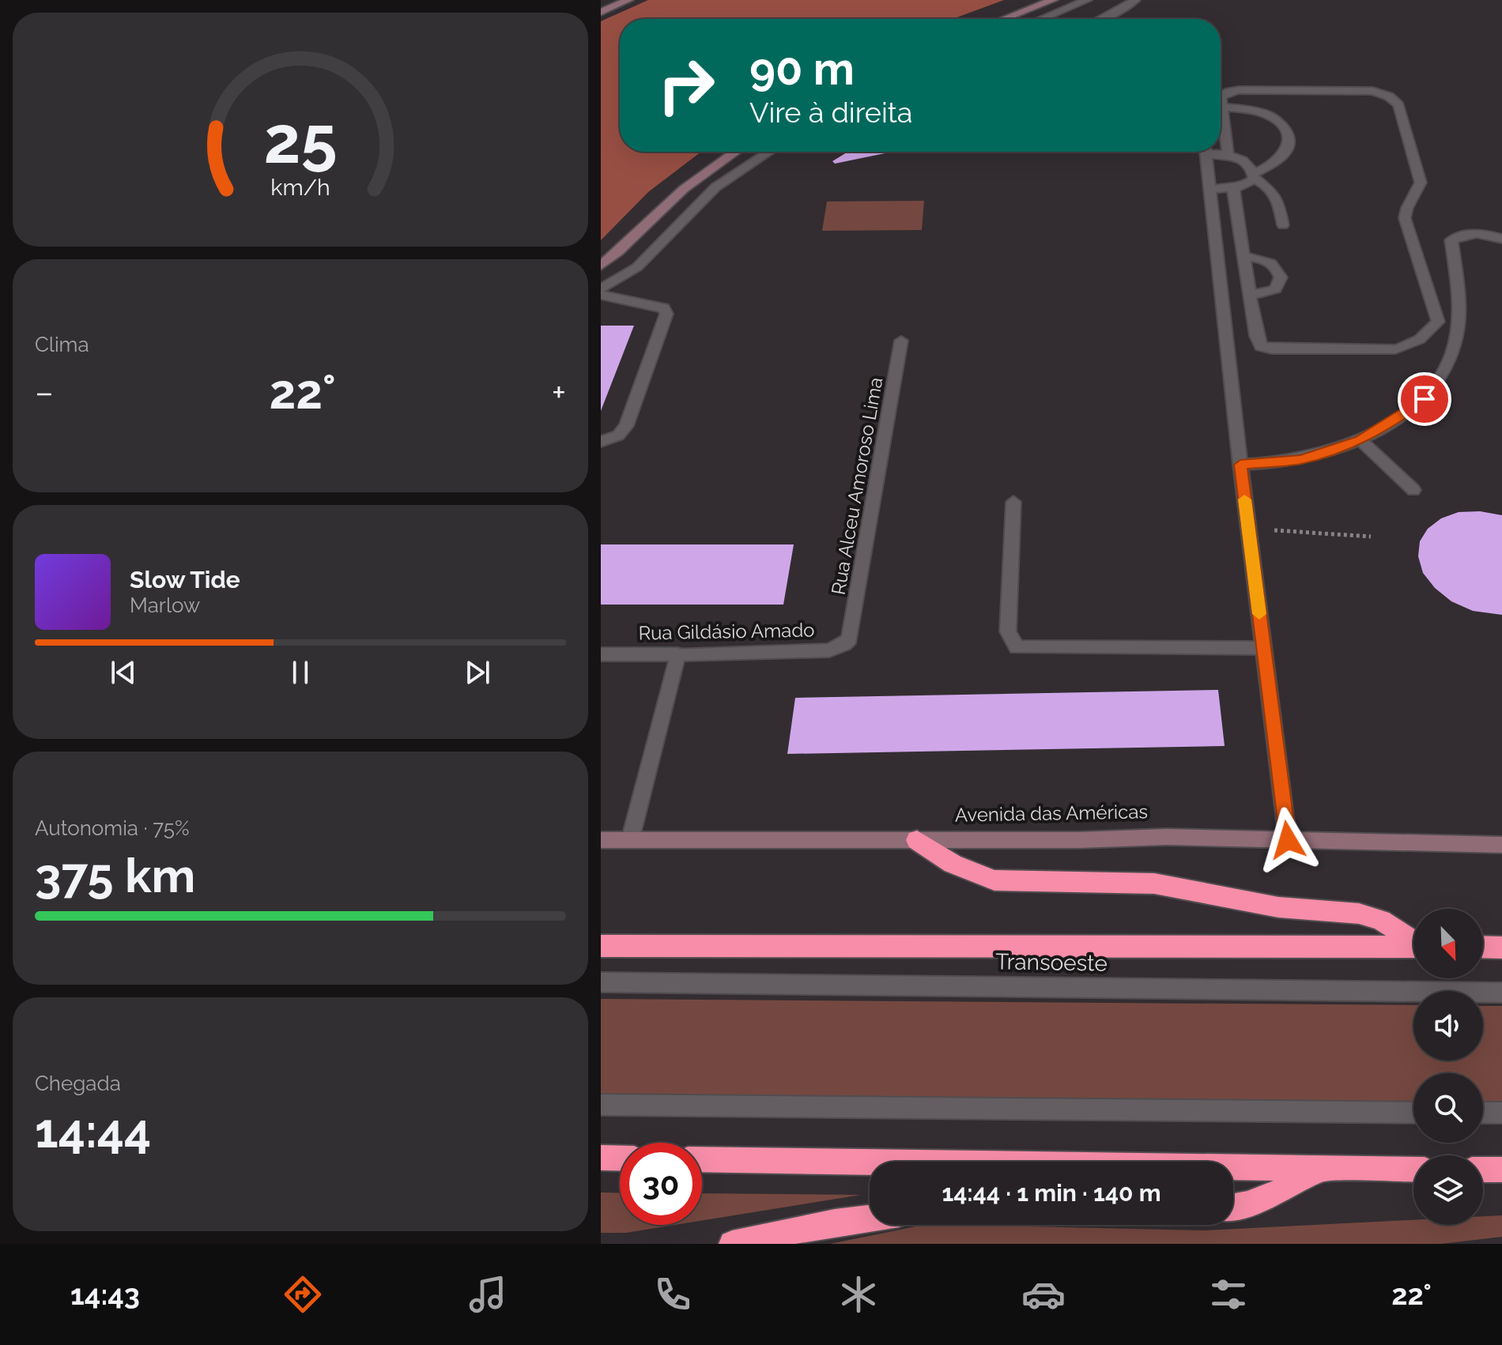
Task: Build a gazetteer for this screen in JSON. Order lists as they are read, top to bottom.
{
  "streets": {
    "main road": ["Avenida das Américas"],
    "street": ["Rua Alceu Amoroso Lima", "Rua Gildásio Amado", "Transoeste"]
  },
  "crossings": [
    ["Rua Alceu Amoroso Lima", "Rua Gildásio Amado"]
  ],
  "north": "bottom right",
  "page": {
    "turn": ["90 m", "Vire à direita"],
    "tile": [
      "Clima",
      ["Autonomia · 75%", "375 km"],
      ["Chegada", "14:44"]
    ],
    "heat": ["−", "22°", "+"],
    "song": ["Slow Tide", "Marlow"],
    "limit": "30",
    "trip": "14:44 · 1 min · 140 m",
    "tabs": ["14:43", "22°"],
    "gauge": ["25", "km/h"]
  }
}
